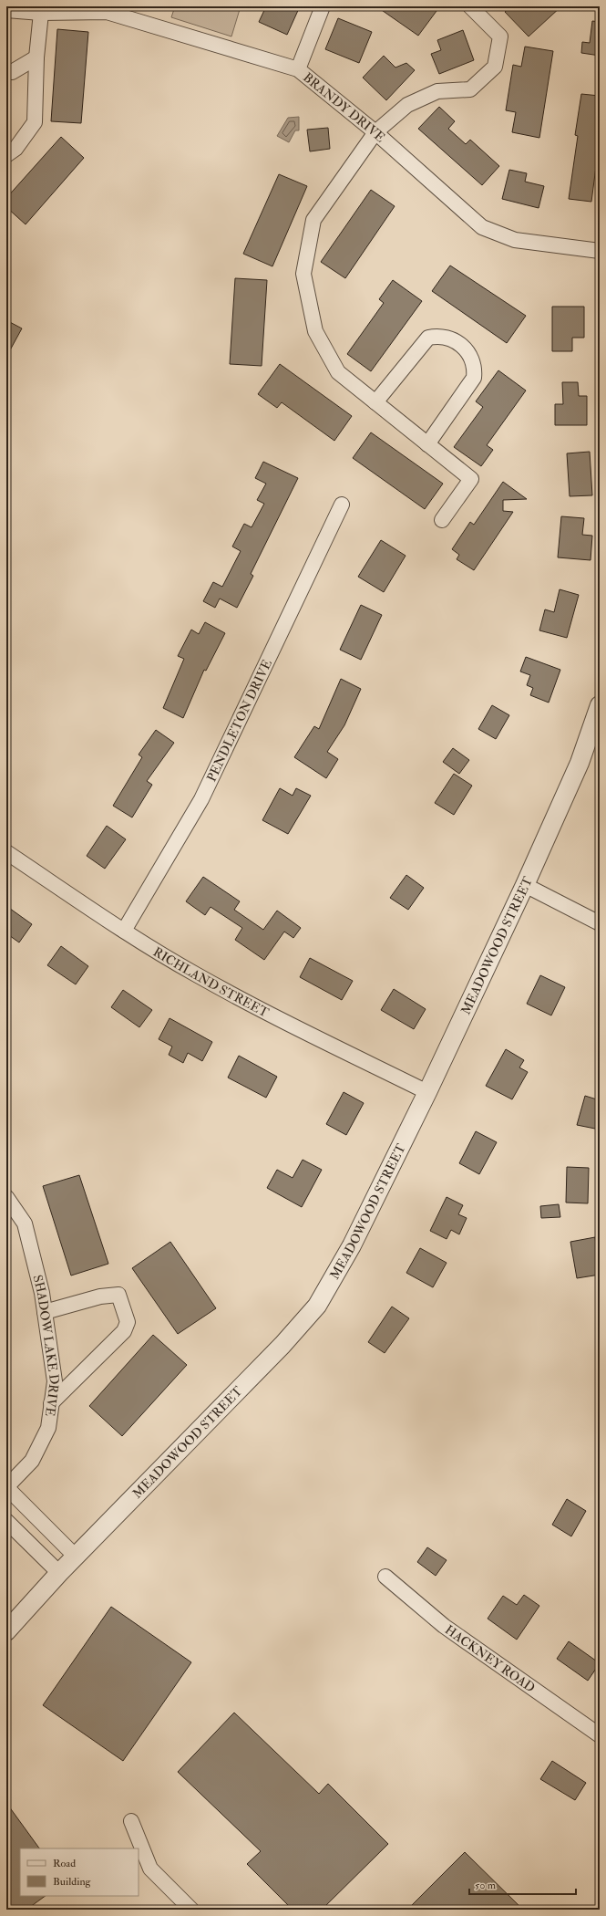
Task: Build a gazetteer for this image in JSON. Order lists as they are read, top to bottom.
{
  "streets": {
    "street": [
      "BRANDY DRIVE",
      "PENDLETON DRIVE",
      "MEADOWOOD STREET",
      "RICHLAND STREET",
      "SHADOW LAKE DRIVE",
      "HACKNEY ROAD"
    ]
  },
  "crossings": [
    ["PENDLETON DRIVE", "RICHLAND STREET"],
    ["MEADOWOOD STREET", "RICHLAND STREET"],
    ["MEADOWOOD STREET", "SHADOW LAKE DRIVE"]
  ],
  "legend": ["Road", "Building"],
  "scale_bar": "50 m"
}
